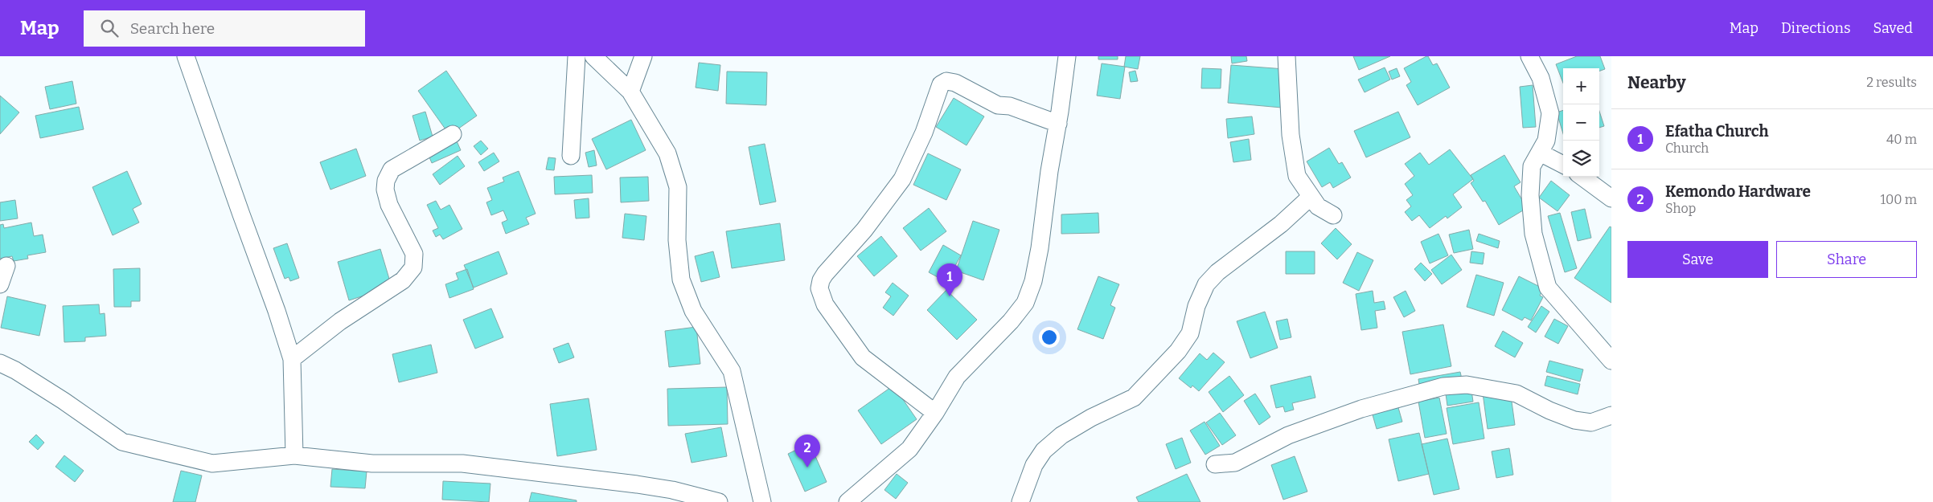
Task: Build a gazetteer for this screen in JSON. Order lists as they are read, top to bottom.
{
  "page": {
    "header": "Map",
    "search": "Search here",
    "nav": ["Map", "Directions", "Saved"],
    "heading": ["Nearby", "2 results"],
    "map_buttons": ["+", "−"],
    "list": [
      {
        "mark": "1",
        "name": "Efatha Church",
        "note": "Church",
        "value": "40 m"
      },
      {
        "mark": "2",
        "name": "Kemondo Hardware",
        "note": "Shop",
        "value": "100 m"
      }
    ],
    "buttons": ["Save", "Share"],
    "pins": ["1", "2"]
  }
}
